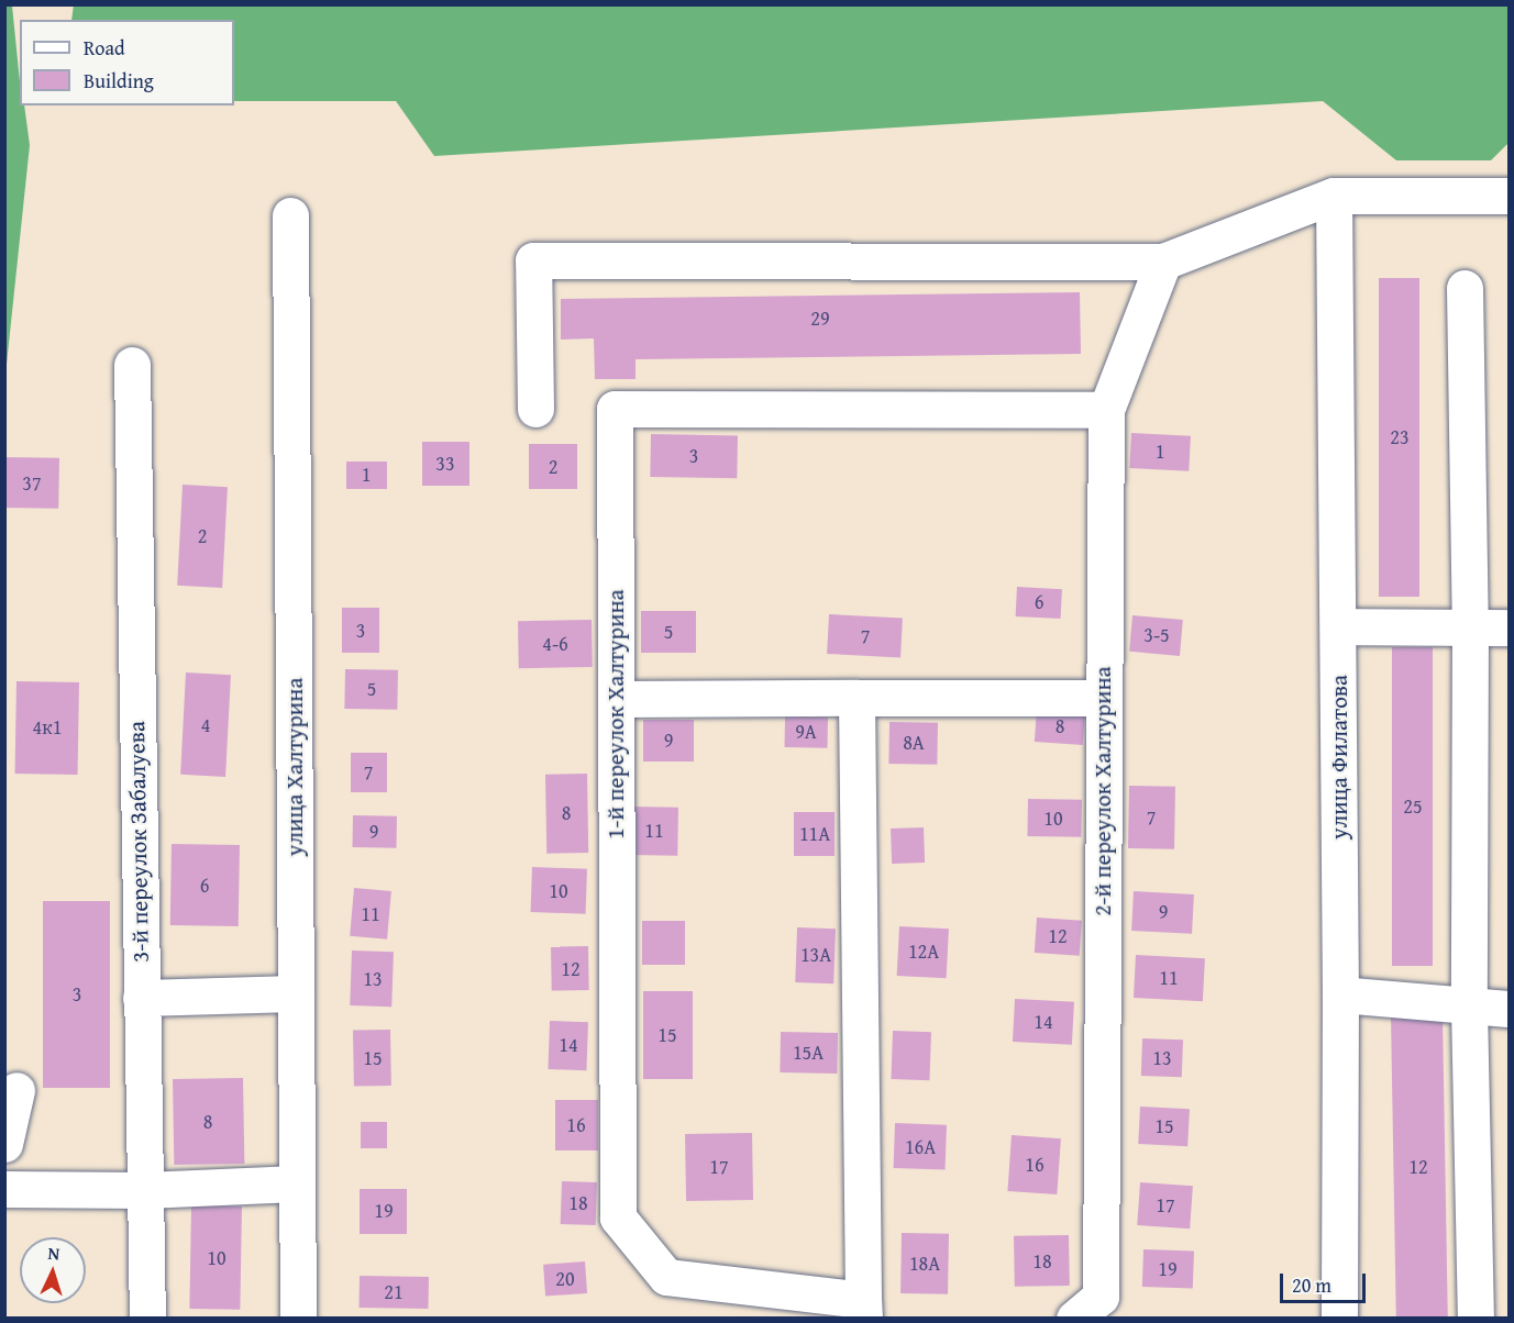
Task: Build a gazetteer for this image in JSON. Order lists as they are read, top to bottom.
{
  "streets": {
    "street": [
      "1-й переулок Халтурина",
      "улица Филатова",
      "улица Халтурина",
      "2-й переулок Халтурина",
      "3-й переулок Забалуева"
    ]
  },
  "crossings": [
    ["1-й переулок Халтурина", "2-й переулок Халтурина"]
  ],
  "house_numbers": [
    "29",
    "23",
    "1",
    "3",
    "33",
    "2",
    "1",
    "37",
    "2",
    "6",
    "3",
    "5",
    "3-5",
    "7",
    "4-6",
    "5",
    "4",
    "8",
    "4к1",
    "9А",
    "9",
    "8А",
    "7",
    "25",
    "8",
    "7",
    "10",
    "11",
    "9",
    "11А",
    "6",
    "10",
    "9",
    "11",
    "12",
    "12А",
    "13А",
    "12",
    "11",
    "13",
    "3",
    "14",
    "15",
    "14",
    "15А",
    "15",
    "13",
    "8",
    "16",
    "15",
    "16А",
    "16",
    "17",
    "12",
    "18",
    "17",
    "19",
    "10",
    "18",
    "18А",
    "19",
    "20",
    "21"
  ],
  "legend": ["Road", "Building"],
  "scale_bar": "20 m",
  "north": "top"
}
